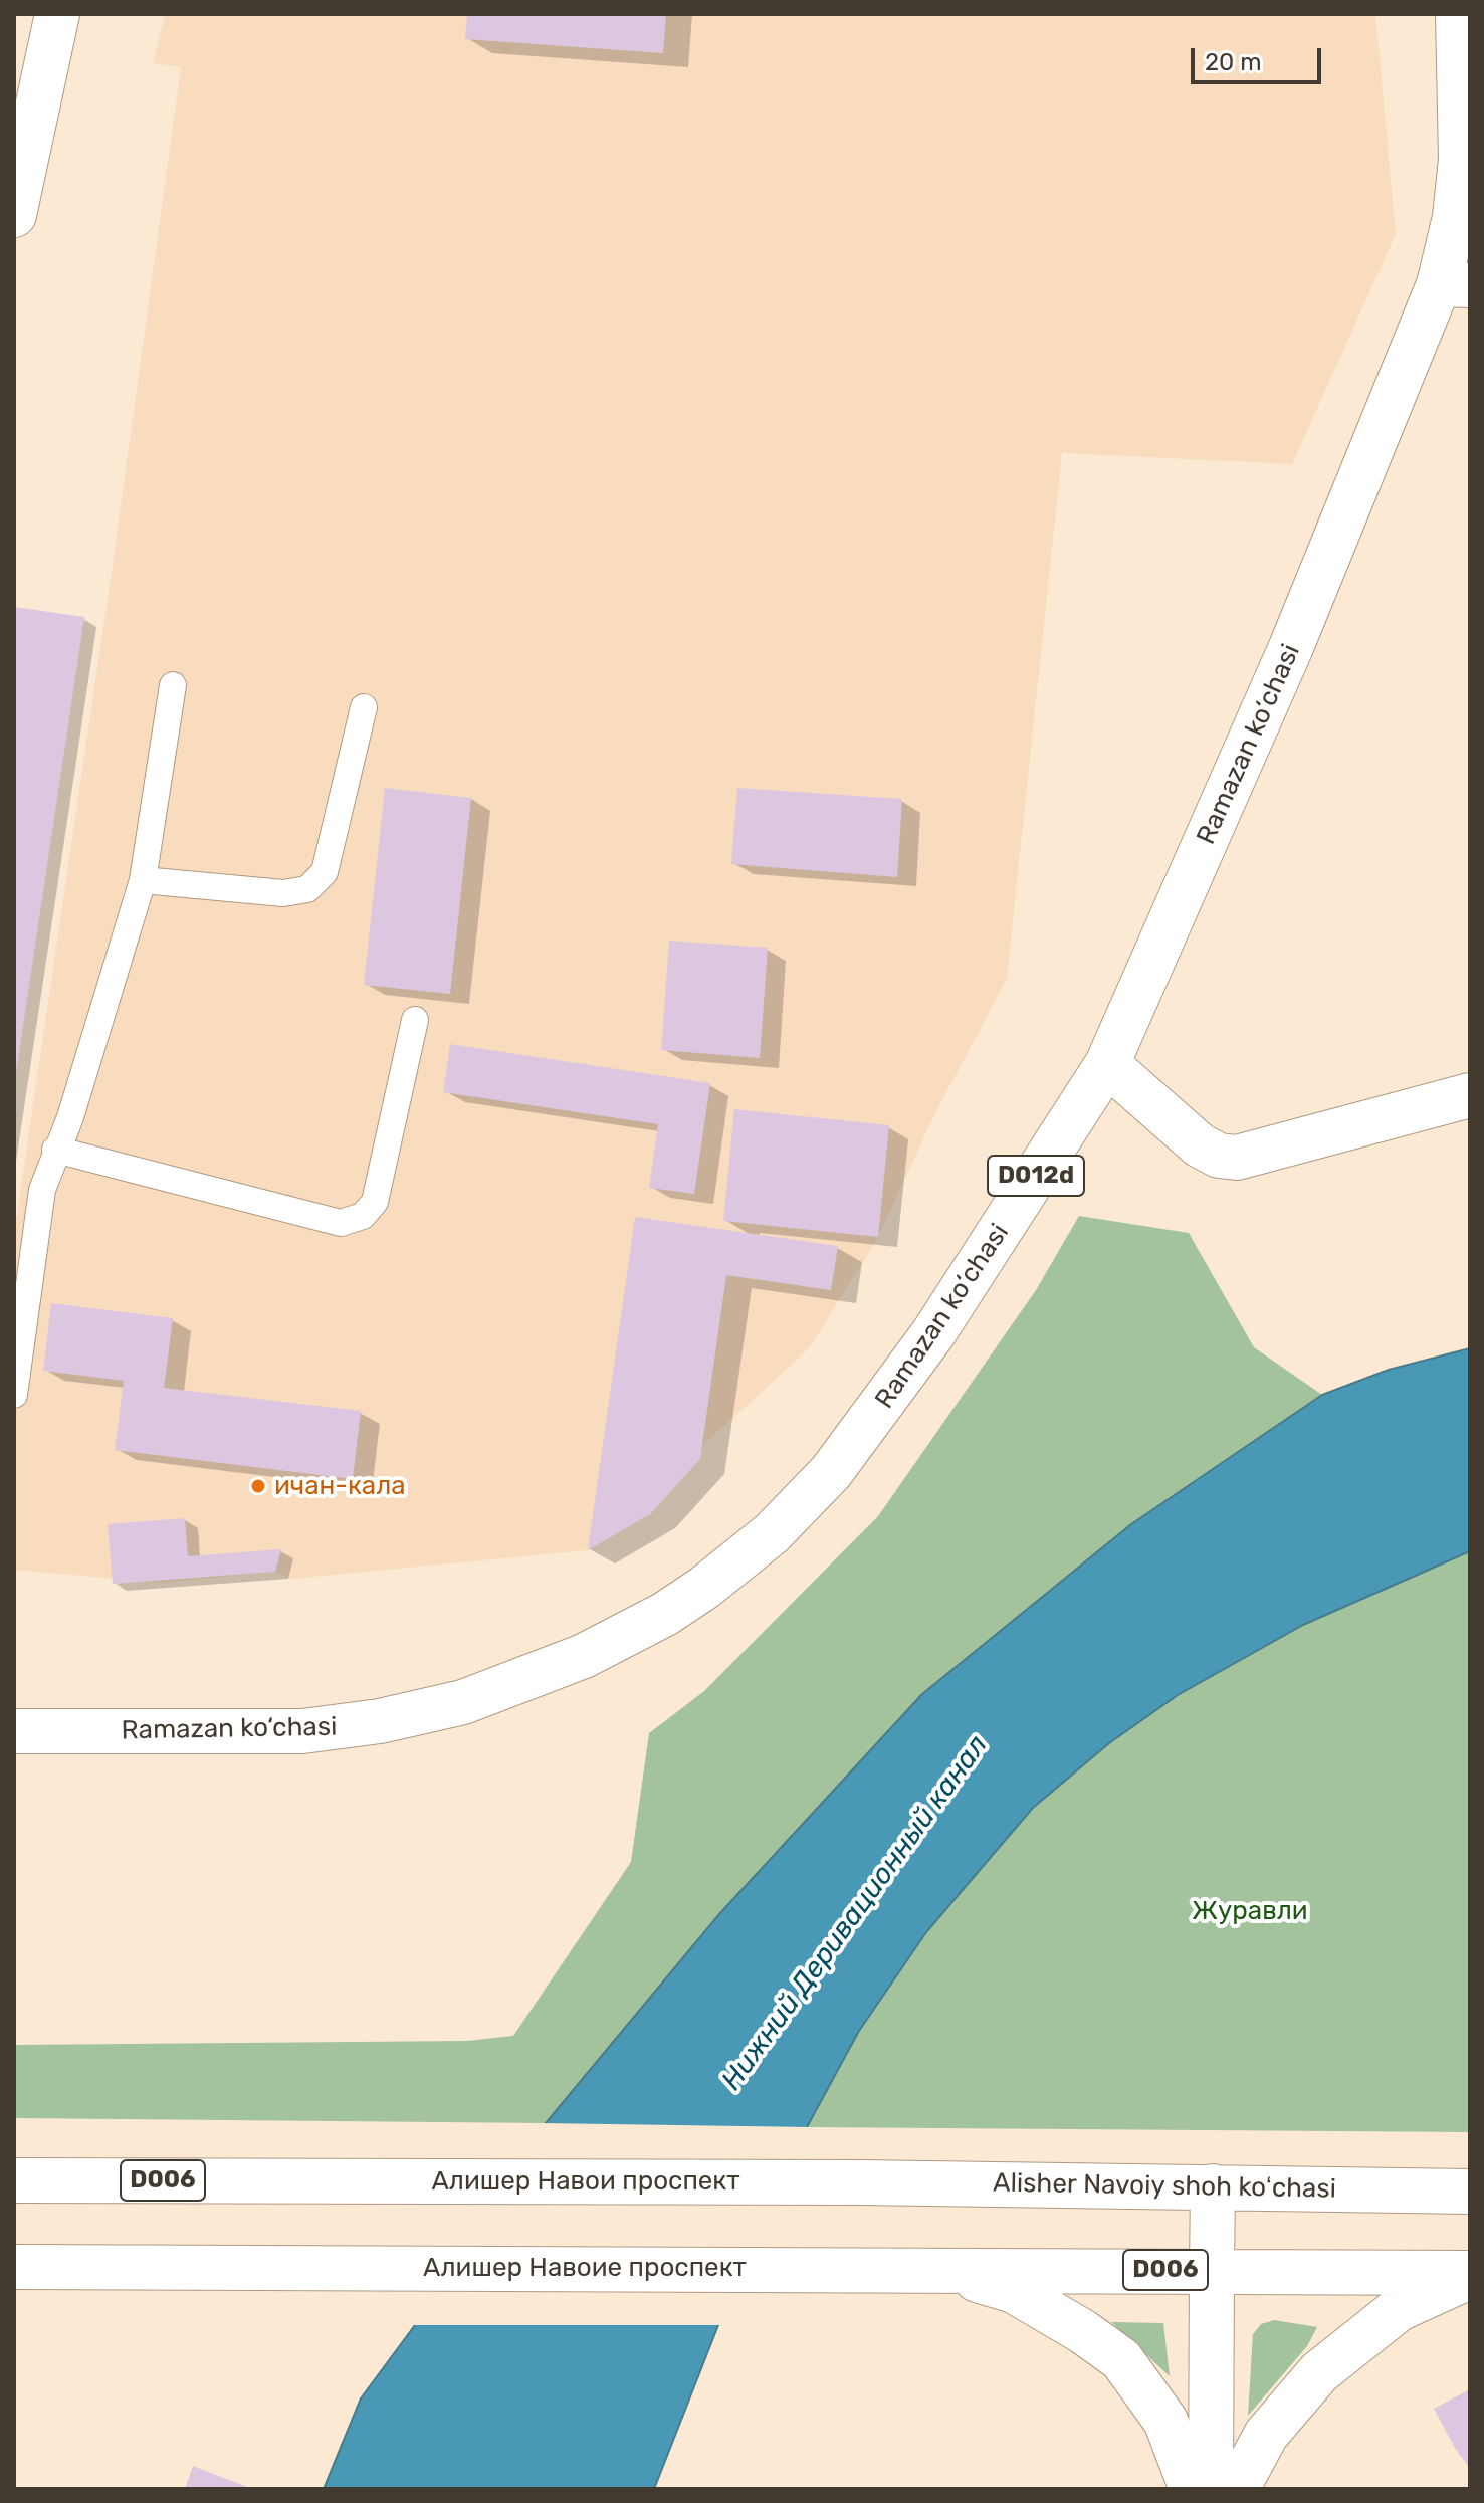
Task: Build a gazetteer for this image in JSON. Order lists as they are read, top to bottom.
{
  "streets": {
    "main road": [
      "Ramazan ko‘chasi",
      "D012d",
      "D006",
      "Алишер Навои проспект",
      "Alisher Navoiy shoh koʻchasi",
      "Алишер Навоие проспект"
    ]
  },
  "crossings": [
    ["Ramazan ko‘chasi", "D012d"],
    ["D006", "Алишер Навоие проспект"],
    ["Алишер Навои проспект", "Alisher Navoiy shoh koʻchasi"]
  ],
  "water": ["Нижний Деривационный канал"],
  "parks": ["Журавли"],
  "places": ["ичан-кала"],
  "scale_bar": "20 m"
}
